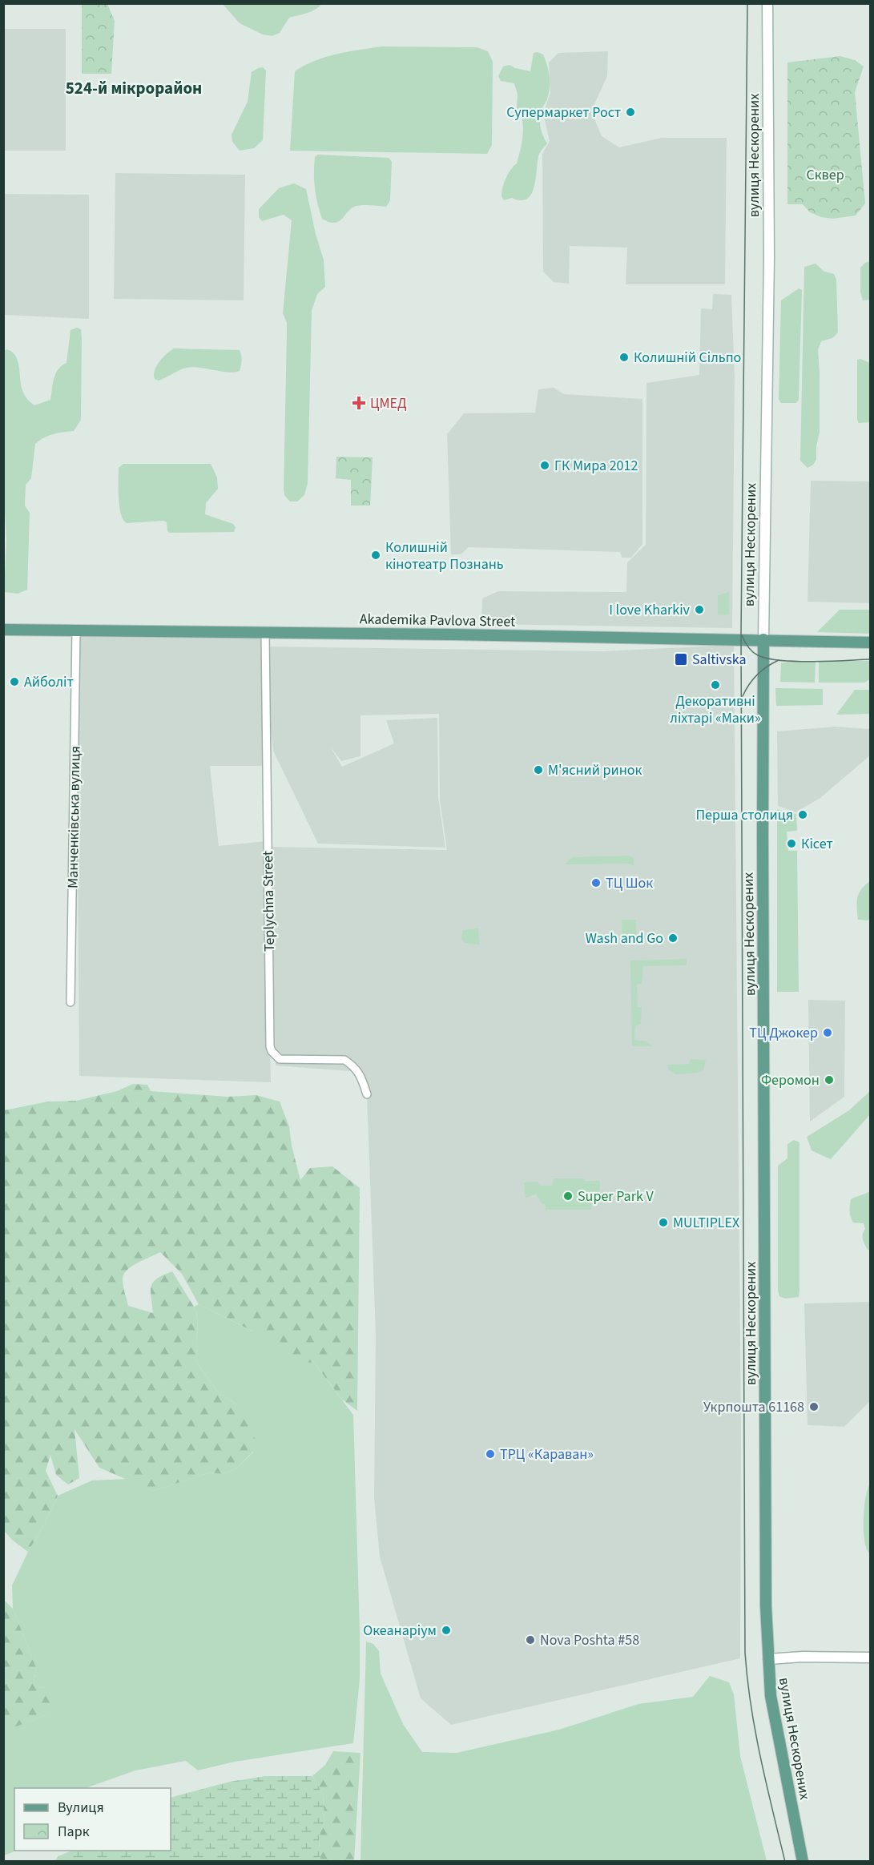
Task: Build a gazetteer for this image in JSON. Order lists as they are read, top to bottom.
{
  "streets": {
    "main road": ["вулиця Нескорених", "Akademika Pavlova Street"],
    "street": ["Манченківська вулиця", "Teplychna Street"]
  },
  "crossings": [
    ["вулиця Нескорених", "Akademika Pavlova Street"],
    ["Akademika Pavlova Street", "Манченківська вулиця"],
    ["Akademika Pavlova Street", "Teplychna Street"]
  ],
  "districts": ["524-й мікрорайон"],
  "parks": ["Сквер"],
  "places": {
    "other": [
      "Супермаркет Рост",
      "Колишній Сільпо",
      "ГК Мира 2012",
      "Колишній кінотеатр Познань",
      "I love Kharkiv",
      "Айболіт",
      "Декоративні ліхтарі «Маки»",
      "М'ясний ринок",
      "Перша столиця",
      "Кісет",
      "ТЦ Шок",
      "Wash and Go",
      "ТЦ Джокер",
      "Феромон",
      "Super Park V",
      "MULTIPLEX",
      "Укрпошта 61168",
      "ТРЦ «Караван»",
      "Океанаріум",
      "Nova Poshta #58"
    ],
    "health": ["ЦМЕД"],
    "transit": ["Saltivska"]
  },
  "legend": ["Вулиця", "Парк"]
}
